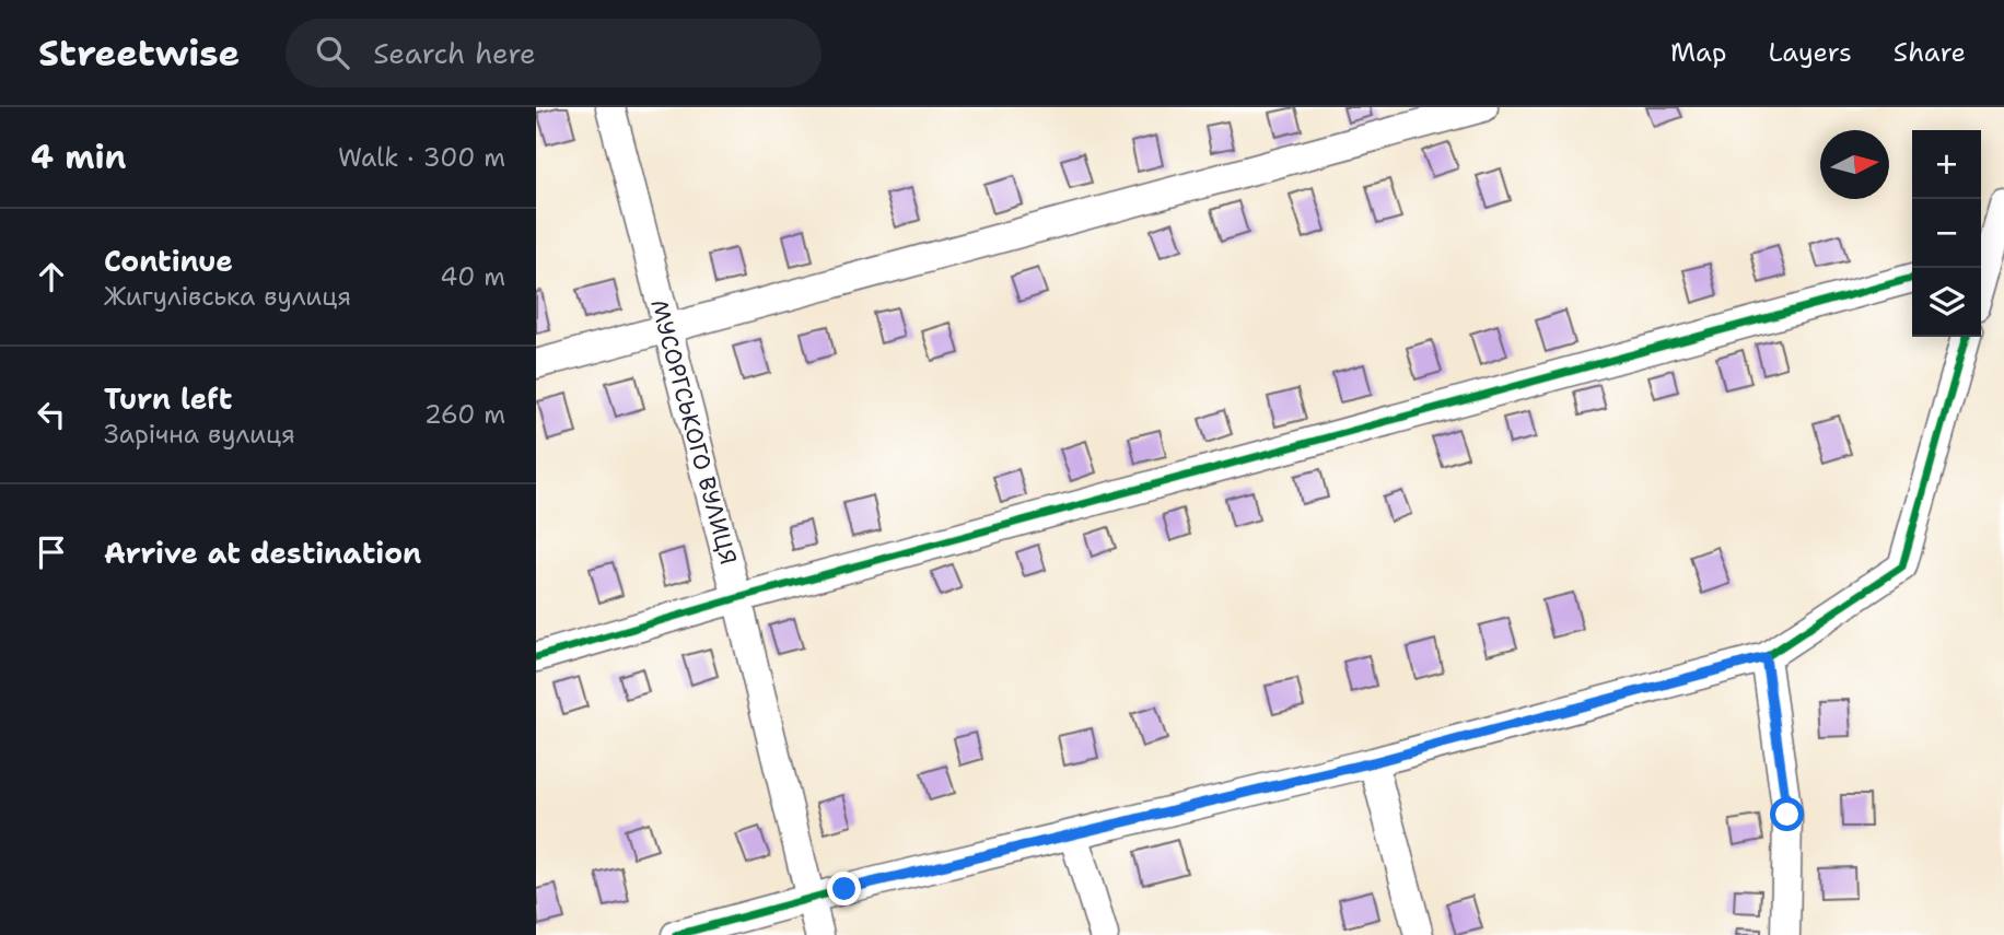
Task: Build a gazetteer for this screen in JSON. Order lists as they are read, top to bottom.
{
  "streets": {
    "street": ["МУСОРГСЬКОГО ВУЛИЦЯ"]
  },
  "north": "right",
  "page": {
    "header": "Streetwise",
    "search": "Search here",
    "nav": ["Map", "Layers", "Share"],
    "heading": ["4 min", "Walk · 300 m"],
    "map_buttons": ["+", "−"],
    "list": [
      ["Continue", "Жигулівська вулиця", "40 m"],
      ["Turn left", "Зарічна вулиця", "260 m"],
      "Arrive at destination"
    ]
  }
}
